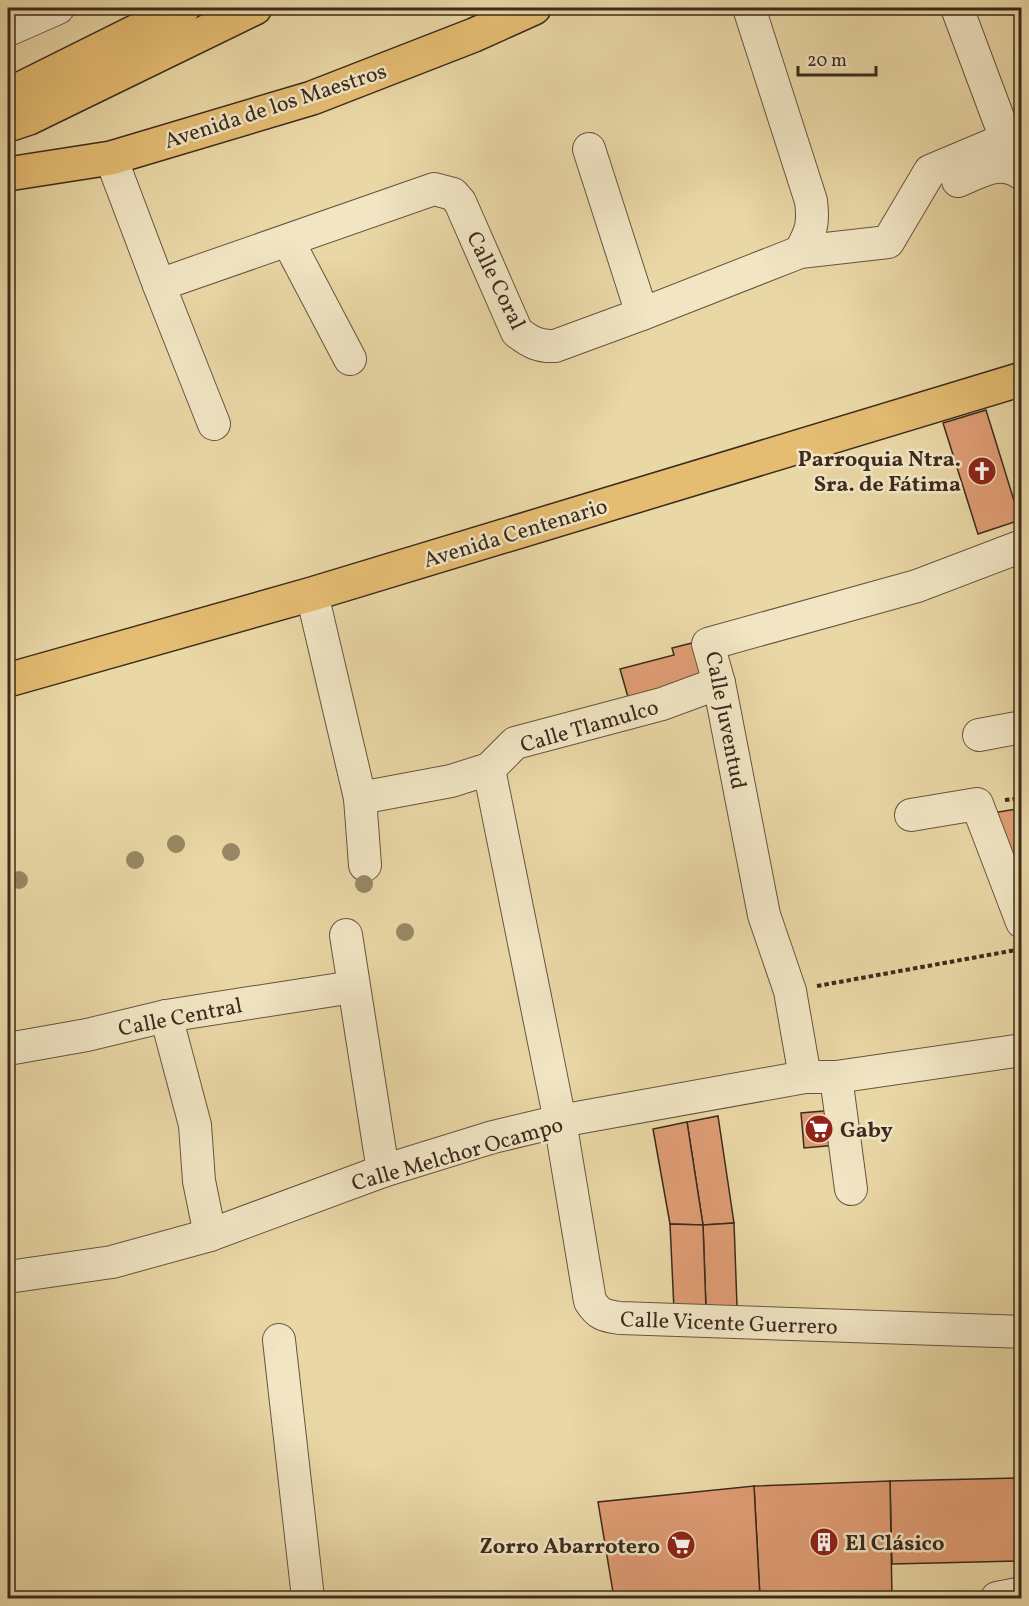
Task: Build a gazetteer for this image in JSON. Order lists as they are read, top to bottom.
{
  "streets": {
    "main road": ["Avenida de los Maestros", "Avenida Centenario"],
    "street": [
      "Calle Coral",
      "Calle Juventud",
      "Calle Tlamulco",
      "Calle Central",
      "Calle Melchor Ocampo",
      "Calle Vicente Guerrero"
    ]
  },
  "crossings": [
    ["Calle Juventud", "Calle Tlamulco"],
    ["Calle Juventud", "Calle Melchor Ocampo"],
    ["Calle Tlamulco", "Calle Vicente Guerrero"],
    ["Calle Melchor Ocampo", "Calle Vicente Guerrero"]
  ],
  "places": {
    "church": ["Parroquia Ntra. Sra. de Fátima"],
    "supermarket": ["Gaby", "Zorro Abarrotero"],
    "building": ["El Clásico"]
  },
  "scale_bar": "20 m"
}
